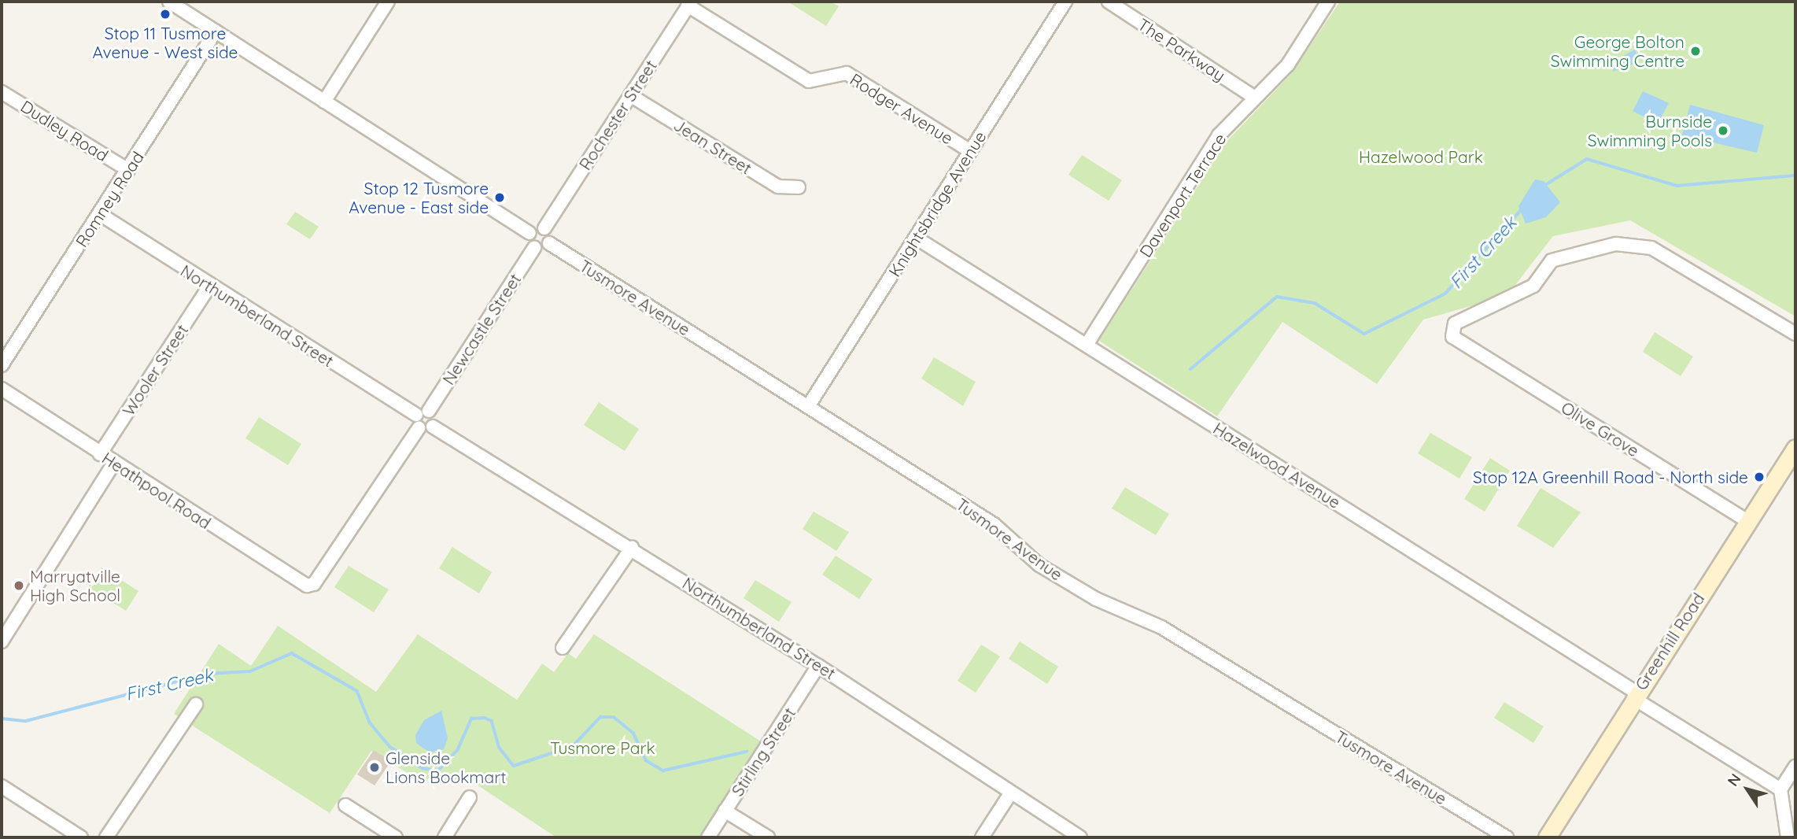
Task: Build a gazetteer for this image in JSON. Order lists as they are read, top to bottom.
{
  "streets": {
    "main road": ["Greenhill Road"],
    "street": [
      "The Parkway",
      "Rodger Avenue",
      "Rochester Street",
      "Dudley Road",
      "Jean Street",
      "Davenport Terrace",
      "Romney Road",
      "Knightsbridge Avenue",
      "Tusmore Avenue",
      "Northumberland Street",
      "Newcastle Street",
      "Wooler Street",
      "Olive Grove",
      "Hazelwood Avenue",
      "Heathpool Road",
      "Stirling Street"
    ]
  },
  "crossings": [
    ["The Parkway", "Davenport Terrace"],
    ["Rodger Avenue", "Rochester Street"],
    ["Rodger Avenue", "Knightsbridge Avenue"],
    ["Rochester Street", "Jean Street"],
    ["Dudley Road", "Romney Road"],
    ["Davenport Terrace", "Hazelwood Avenue"],
    ["Romney Road", "Northumberland Street"],
    ["Knightsbridge Avenue", "Tusmore Avenue"],
    ["Knightsbridge Avenue", "Hazelwood Avenue"],
    ["Northumberland Street", "Newcastle Street"],
    ["Northumberland Street", "Wooler Street"],
    ["Northumberland Street", "Stirling Street"],
    ["Wooler Street", "Heathpool Road"],
    ["Olive Grove", "Greenhill Road"],
    ["Hazelwood Avenue", "Greenhill Road"]
  ],
  "water": ["First Creek"],
  "parks": ["Hazelwood Park", "Tusmore Park"],
  "places": [
    "Stop 11 Tusmore Avenue - West side",
    "George Bolton Swimming Centre",
    "Burnside Swimming Pools",
    "Stop 12 Tusmore Avenue - East side",
    "Stop 12A Greenhill Road - North side",
    "Marryatville High School",
    "Glenside Lions Bookmart"
  ],
  "north": "top left"
}
